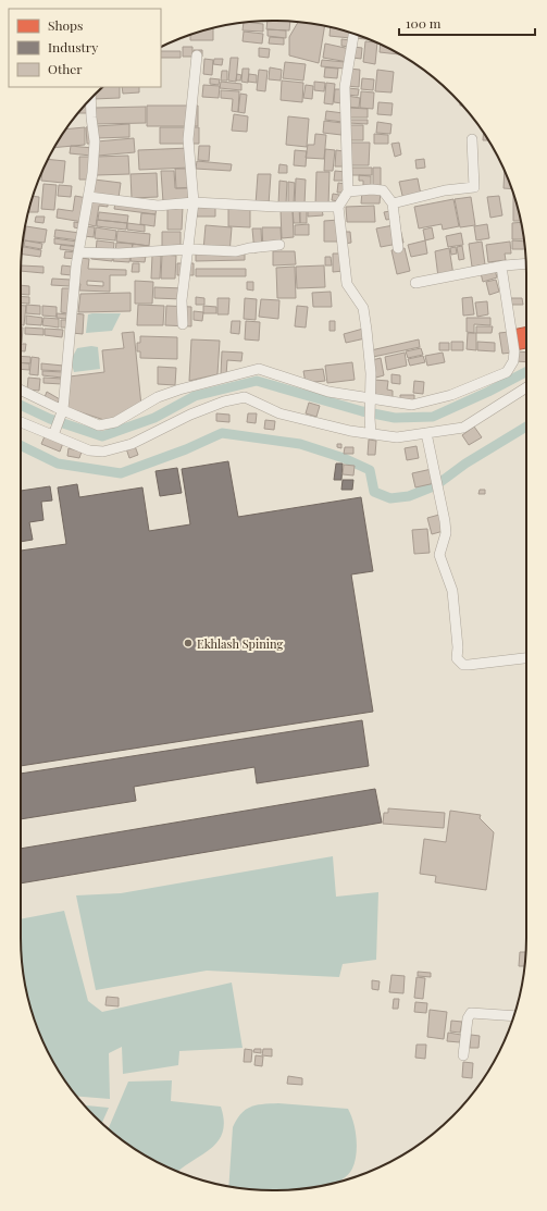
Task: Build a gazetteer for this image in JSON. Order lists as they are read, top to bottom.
{
  "places": ["Ekhlash Spining"],
  "legend": ["Shops", "Industry", "Other"],
  "scale_bar": "100 m"
}
